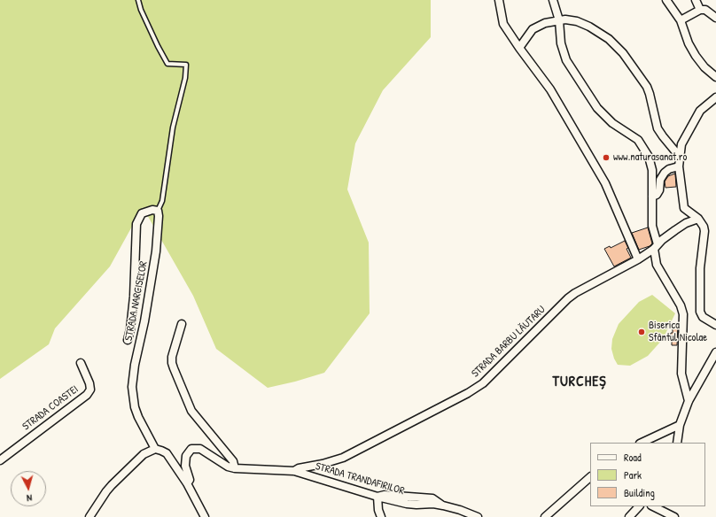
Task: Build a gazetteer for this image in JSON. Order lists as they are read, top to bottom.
{
  "streets": {
    "street": [
      "STRADA NARCISELOR",
      "STRADA BARBU LĂUTARU",
      "STRADA COASTEI",
      "STRADA TRANDAFIRILOR"
    ]
  },
  "crossings": [
    ["STRADA NARCISELOR", "STRADA TRANDAFIRILOR"],
    ["STRADA BARBU LĂUTARU", "STRADA TRANDAFIRILOR"]
  ],
  "districts": ["TURCHEȘ"],
  "places": ["www.naturasanat.ro", "Biserica Sfântul Nicolae"],
  "legend": ["Road", "Park", "Building"],
  "north": "bottom"
}
